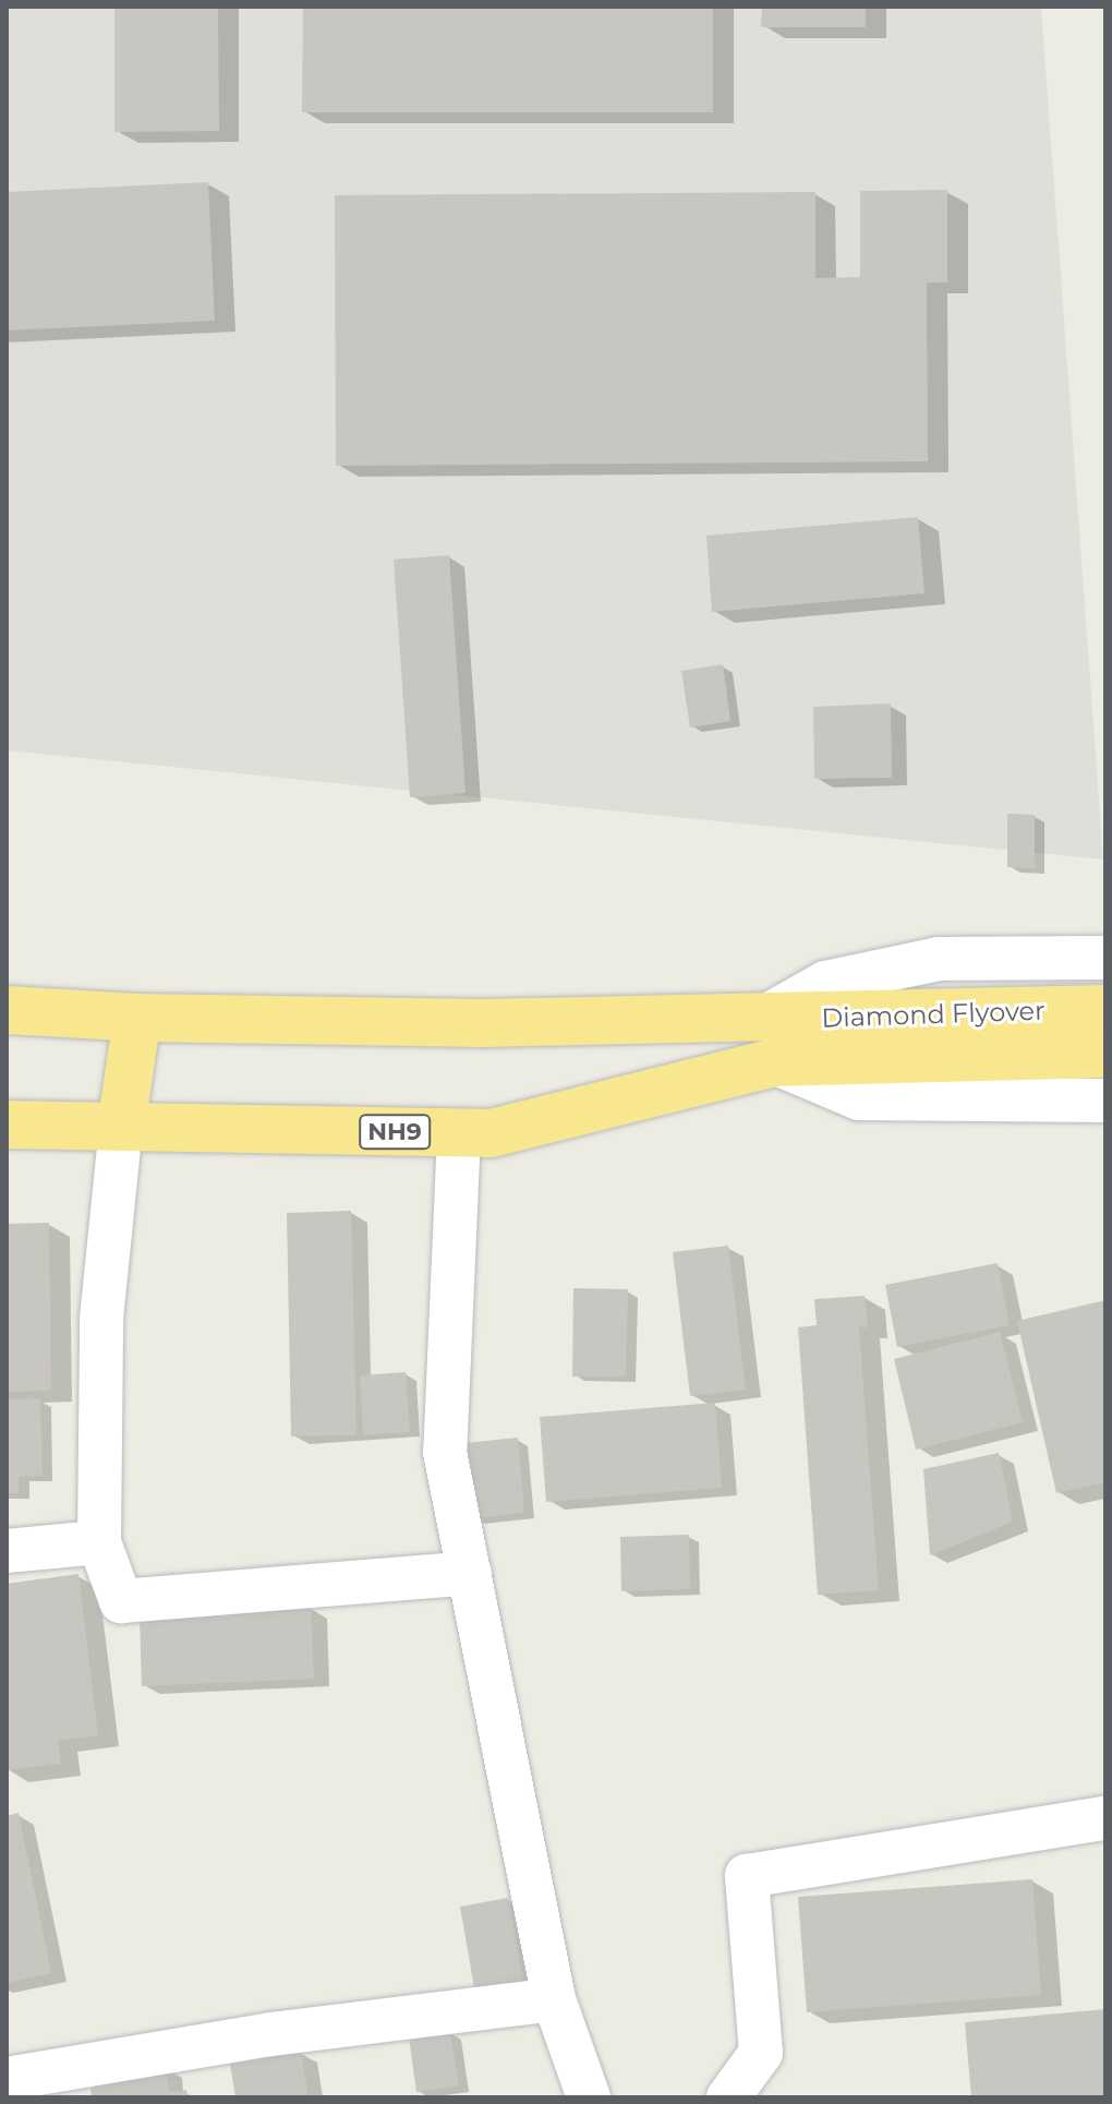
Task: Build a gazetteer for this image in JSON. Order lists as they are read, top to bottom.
{
  "streets": {
    "highway": ["Diamond Flyover", "NH9"]
  },
  "crossings": [
    ["Diamond Flyover", "NH9"]
  ]
}
